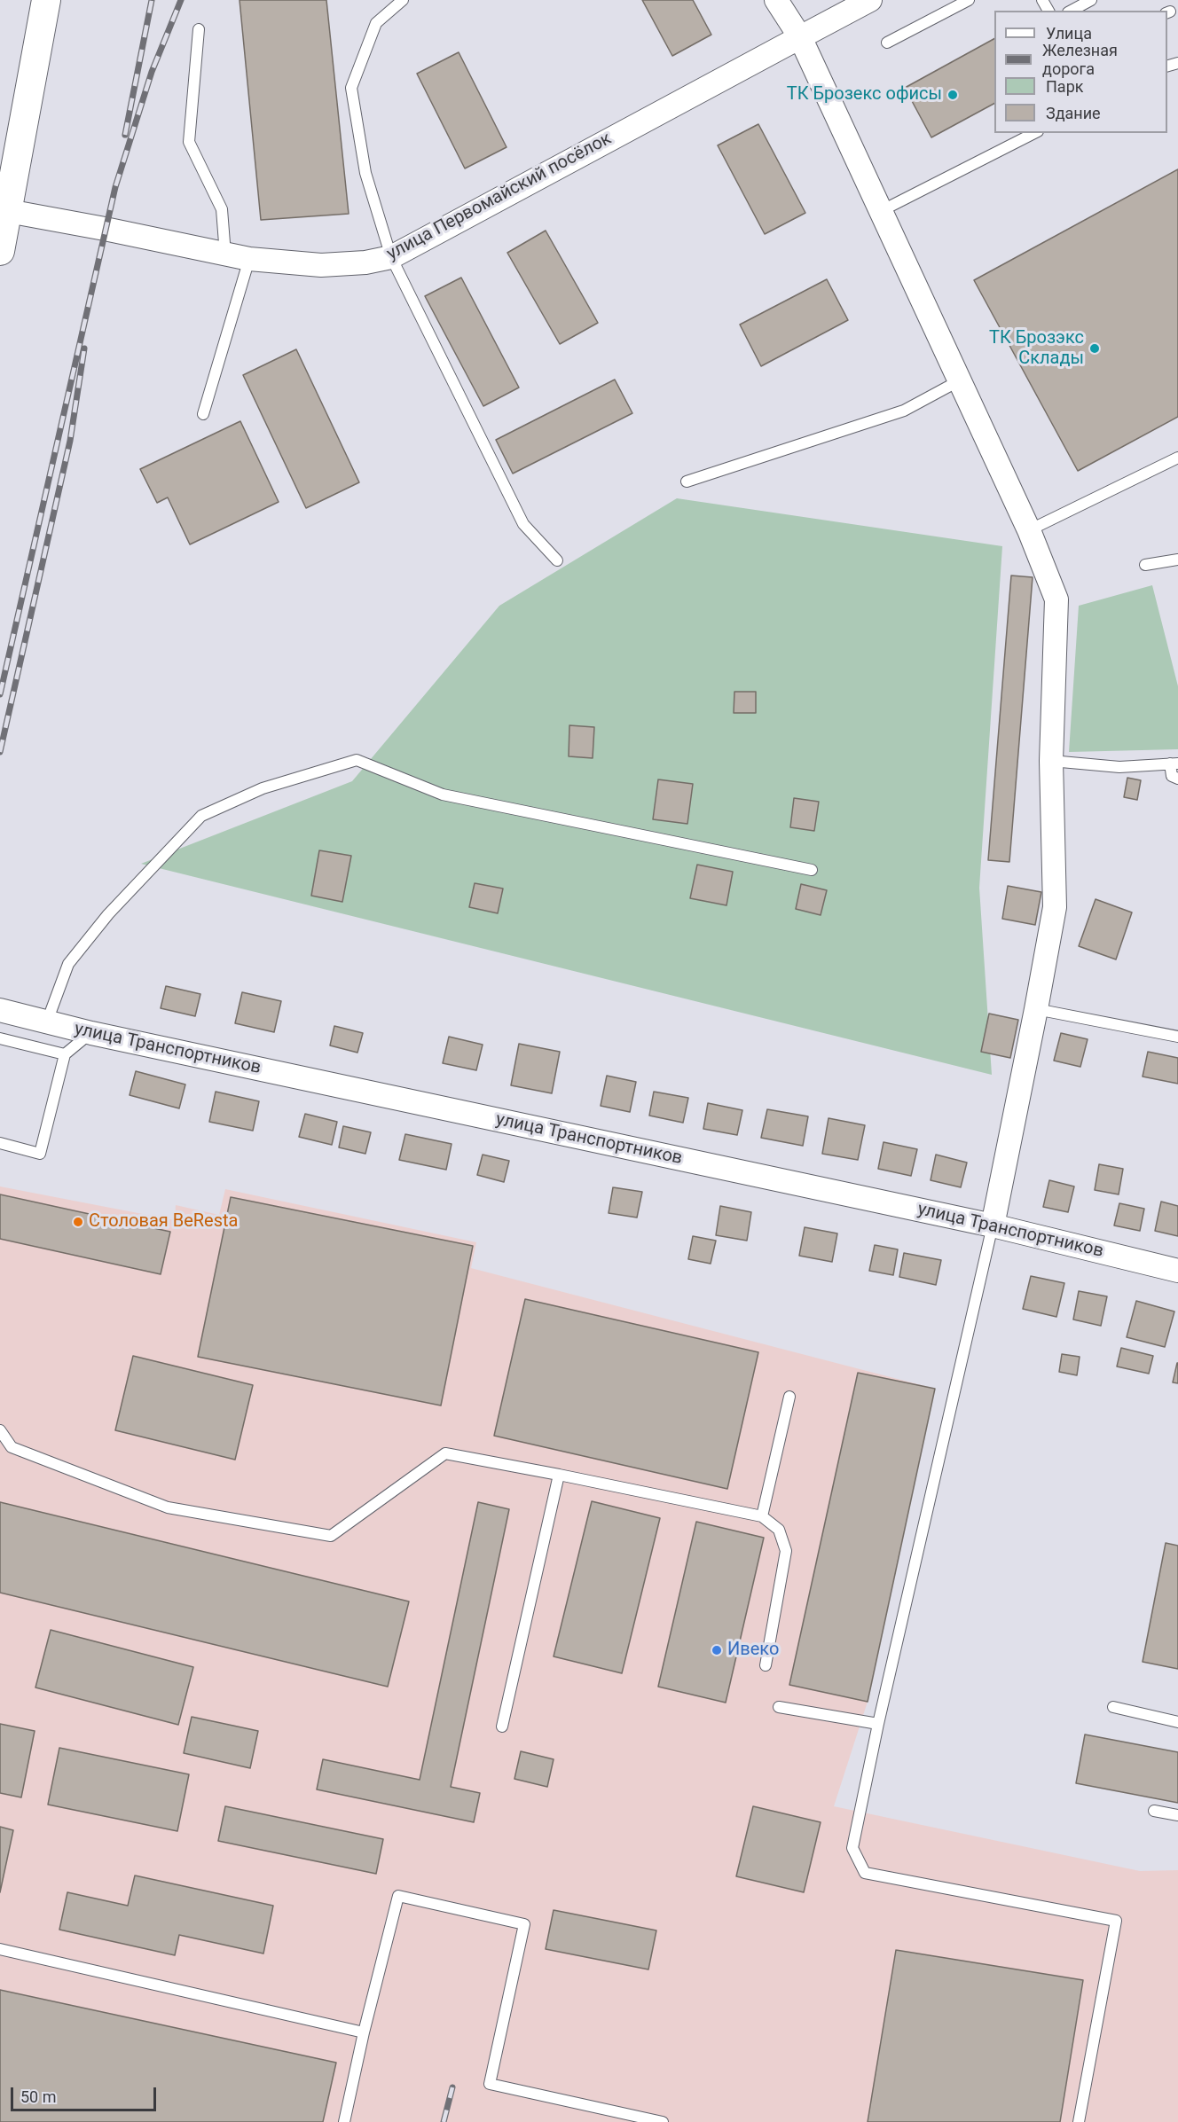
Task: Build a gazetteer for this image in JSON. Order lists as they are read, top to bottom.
{
  "streets": {
    "street": ["улица Первомайский посёлок", "улица Транспортников"]
  },
  "places": [
    "ТК Брозекс офисы",
    "ТК Брозэкс Склады",
    "Столовая BeResta",
    "Ивеко"
  ],
  "legend": [
    "Улица",
    "Железная дорога",
    "Парк",
    "Здание"
  ],
  "scale_bar": "50 m"
}
